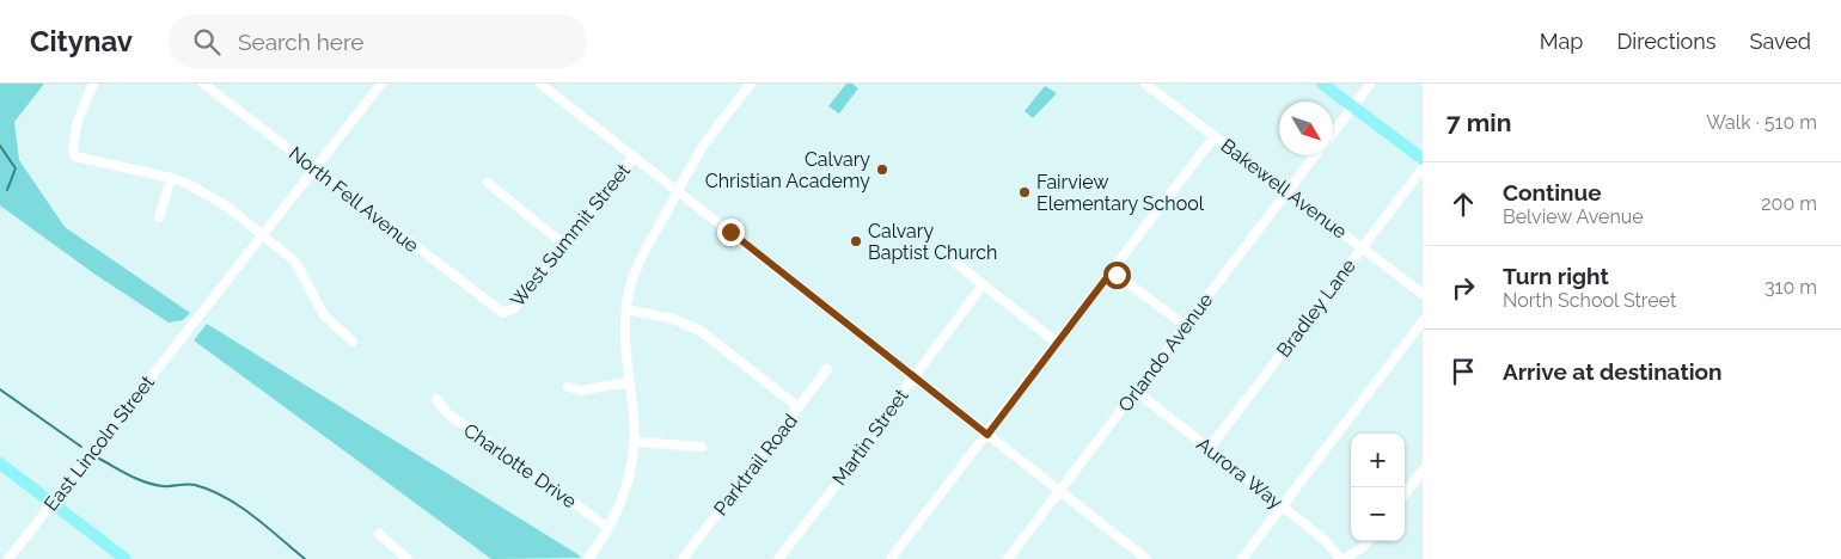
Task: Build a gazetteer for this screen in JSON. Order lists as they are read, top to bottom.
{
  "streets": {
    "street": [
      "Bakewell Avenue",
      "North Fell Avenue",
      "West Summit Street",
      "Bradley Lane",
      "Orlando Avenue",
      "Martin Street",
      "East Lincoln Street",
      "Parktrail Road",
      "Charlotte Drive",
      "Aurora Way"
    ]
  },
  "crossings": [
    ["Bakewell Avenue", "Bradley Lane"],
    ["Bakewell Avenue", "Orlando Avenue"],
    ["North Fell Avenue", "West Summit Street"],
    ["North Fell Avenue", "East Lincoln Street"],
    ["Bradley Lane", "Aurora Way"],
    ["Orlando Avenue", "Aurora Way"]
  ],
  "places": ["Calvary Christian Academy", "Fairview Elementary School", "Calvary Baptist Church"],
  "north": "bottom right",
  "page": {
    "header": "Citynav",
    "search": "Search here",
    "nav": ["Map", "Directions", "Saved"],
    "heading": ["7 min", "Walk · 510 m"],
    "list": [
      ["Continue", "Belview Avenue", "200 m"],
      ["Turn right", "North School Street", "310 m"],
      "Arrive at destination"
    ],
    "map_buttons": ["+", "−"]
  }
}
